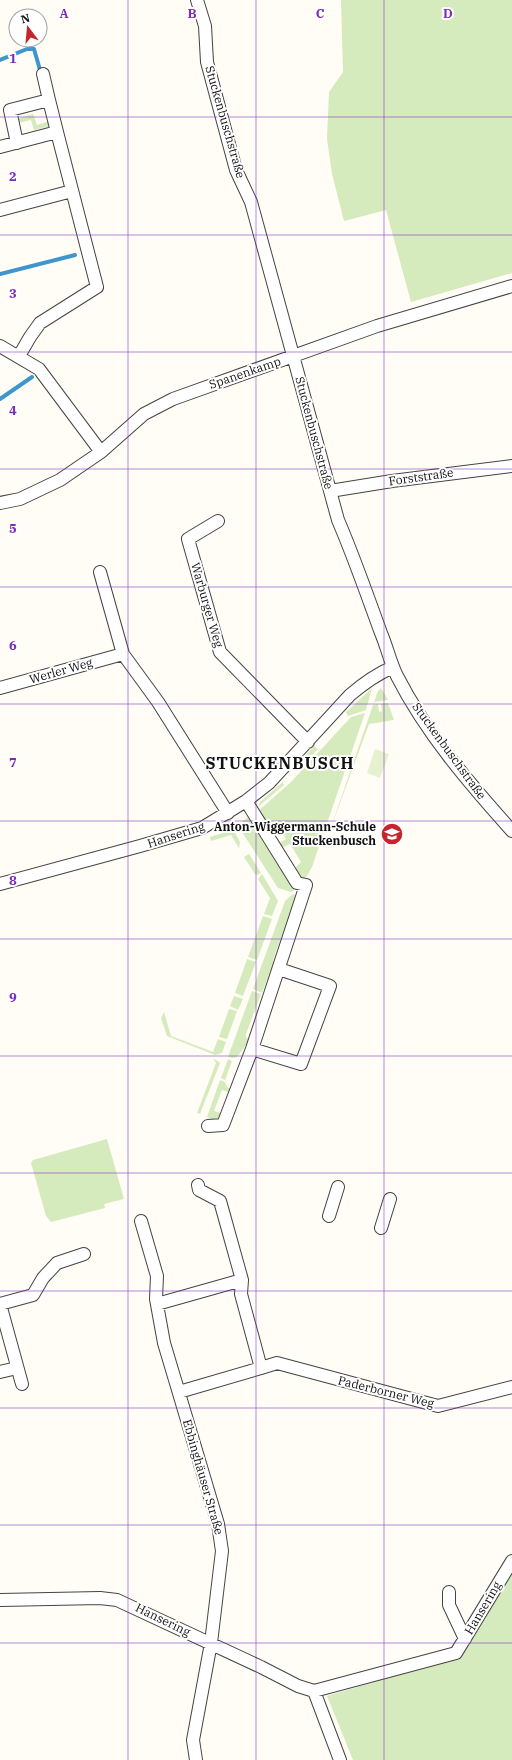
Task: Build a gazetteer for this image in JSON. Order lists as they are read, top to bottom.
{
  "streets": {
    "street": [
      "Stuckenbuschstraße",
      "Spanenkamp",
      "Forststraße",
      "Warburger Weg",
      "Werler Weg",
      "Hansering",
      "Paderborner Weg",
      "Ebbinghäuser Straße"
    ]
  },
  "crossings": [
    ["Stuckenbuschstraße", "Spanenkamp"],
    ["Stuckenbuschstraße", "Forststraße"],
    ["Stuckenbuschstraße", "Hansering"],
    ["Warburger Weg", "Hansering"],
    ["Hansering", "Ebbinghäuser Straße"],
    ["Paderborner Weg", "Ebbinghäuser Straße"]
  ],
  "districts": ["STUCKENBUSCH"],
  "places": {
    "school or university": ["Anton-Wiggermann-Schule Stuckenbusch"]
  },
  "north": "top",
  "grid": {
    "columns": [
      "A",
      "B",
      "C",
      "D"
    ],
    "rows": [
      "1",
      "2",
      "3",
      "4",
      "5",
      "6",
      "7",
      "8",
      "9"
    ]
  }
}
